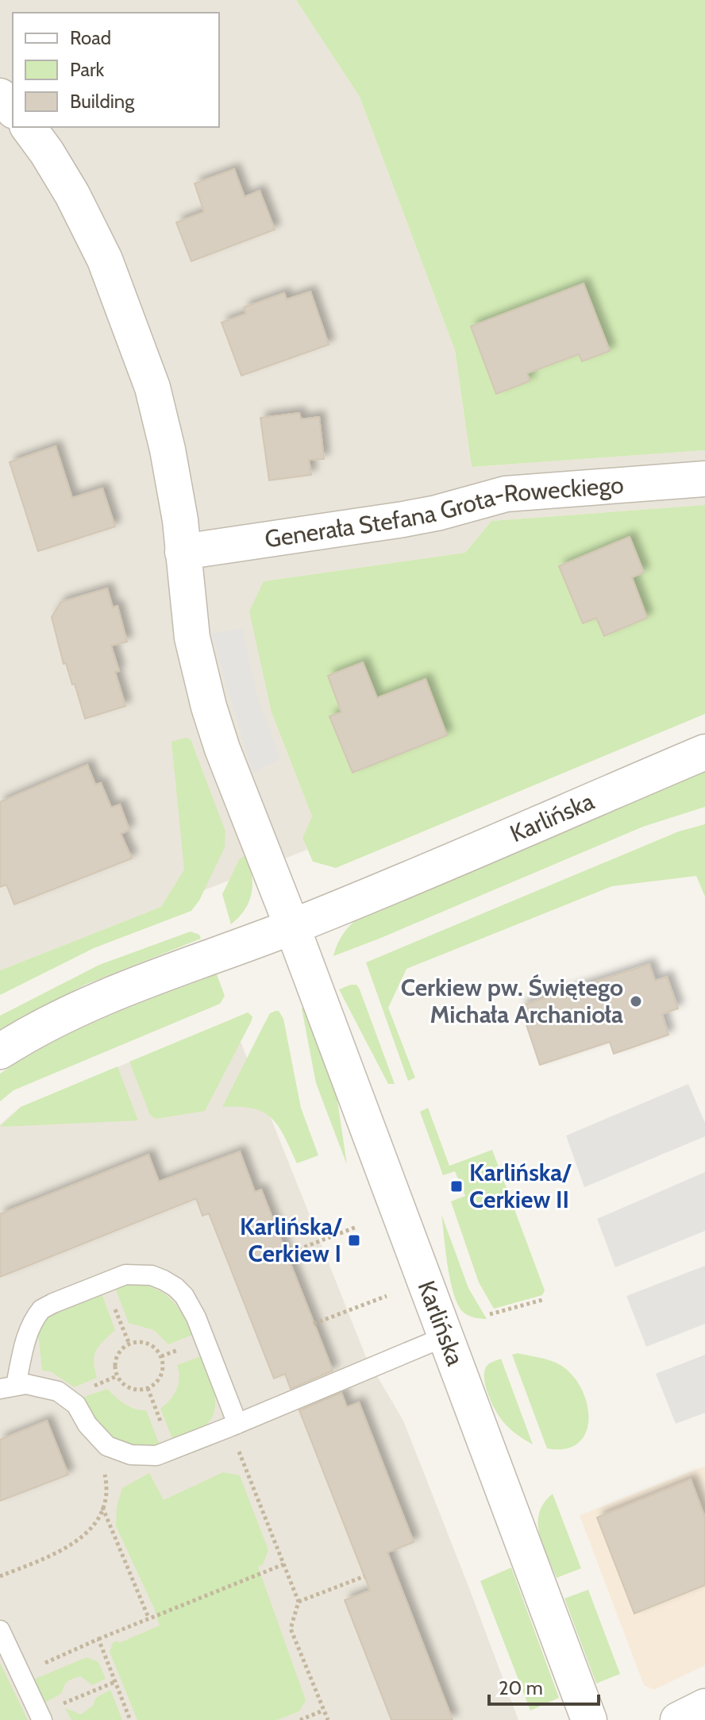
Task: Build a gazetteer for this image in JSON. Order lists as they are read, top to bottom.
{
  "streets": {
    "street": ["Generała Stefana Grota-Roweckiego", "Karlińska"]
  },
  "places": {
    "other": ["Cerkiew pw. Świętego Michała Archanioła"],
    "transit": ["Karlińska/ Cerkiew II", "Karlińska/ Cerkiew I"]
  },
  "legend": ["Road", "Park", "Building"],
  "scale_bar": "20 m"
}
